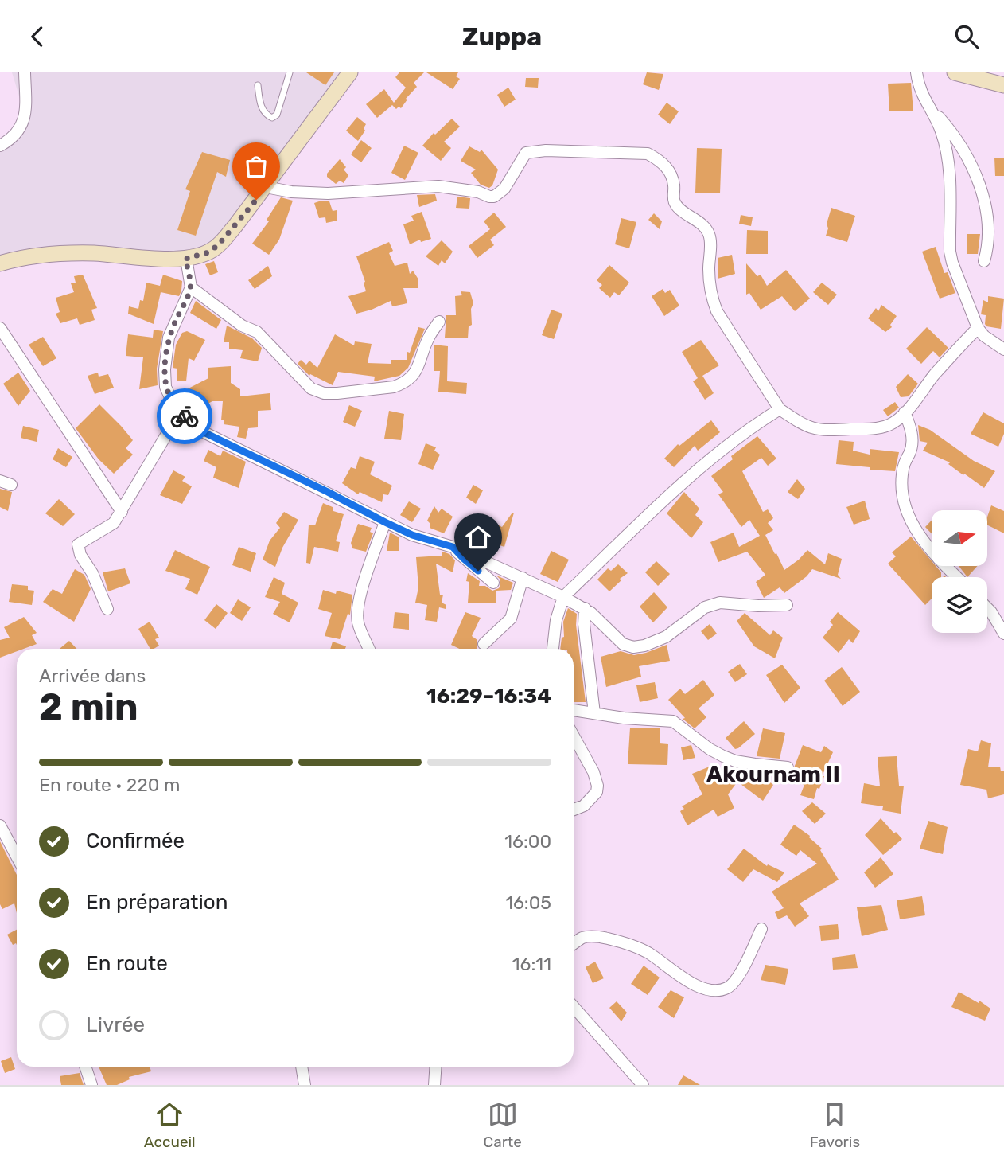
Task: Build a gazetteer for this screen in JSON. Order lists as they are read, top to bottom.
{
  "districts": ["Akournam II"],
  "north": "right",
  "page": {
    "header": "Zuppa",
    "heading": ["2 min", "Arrivée dans", "16:29–16:34"],
    "bar": "En route · 220 m",
    "list": [
      ["Confirmée", "16:00"],
      ["En préparation", "16:05"],
      ["En route", "16:11"],
      "Livrée"
    ],
    "tabs": ["Accueil", "Carte", "Favoris"]
  }
}
